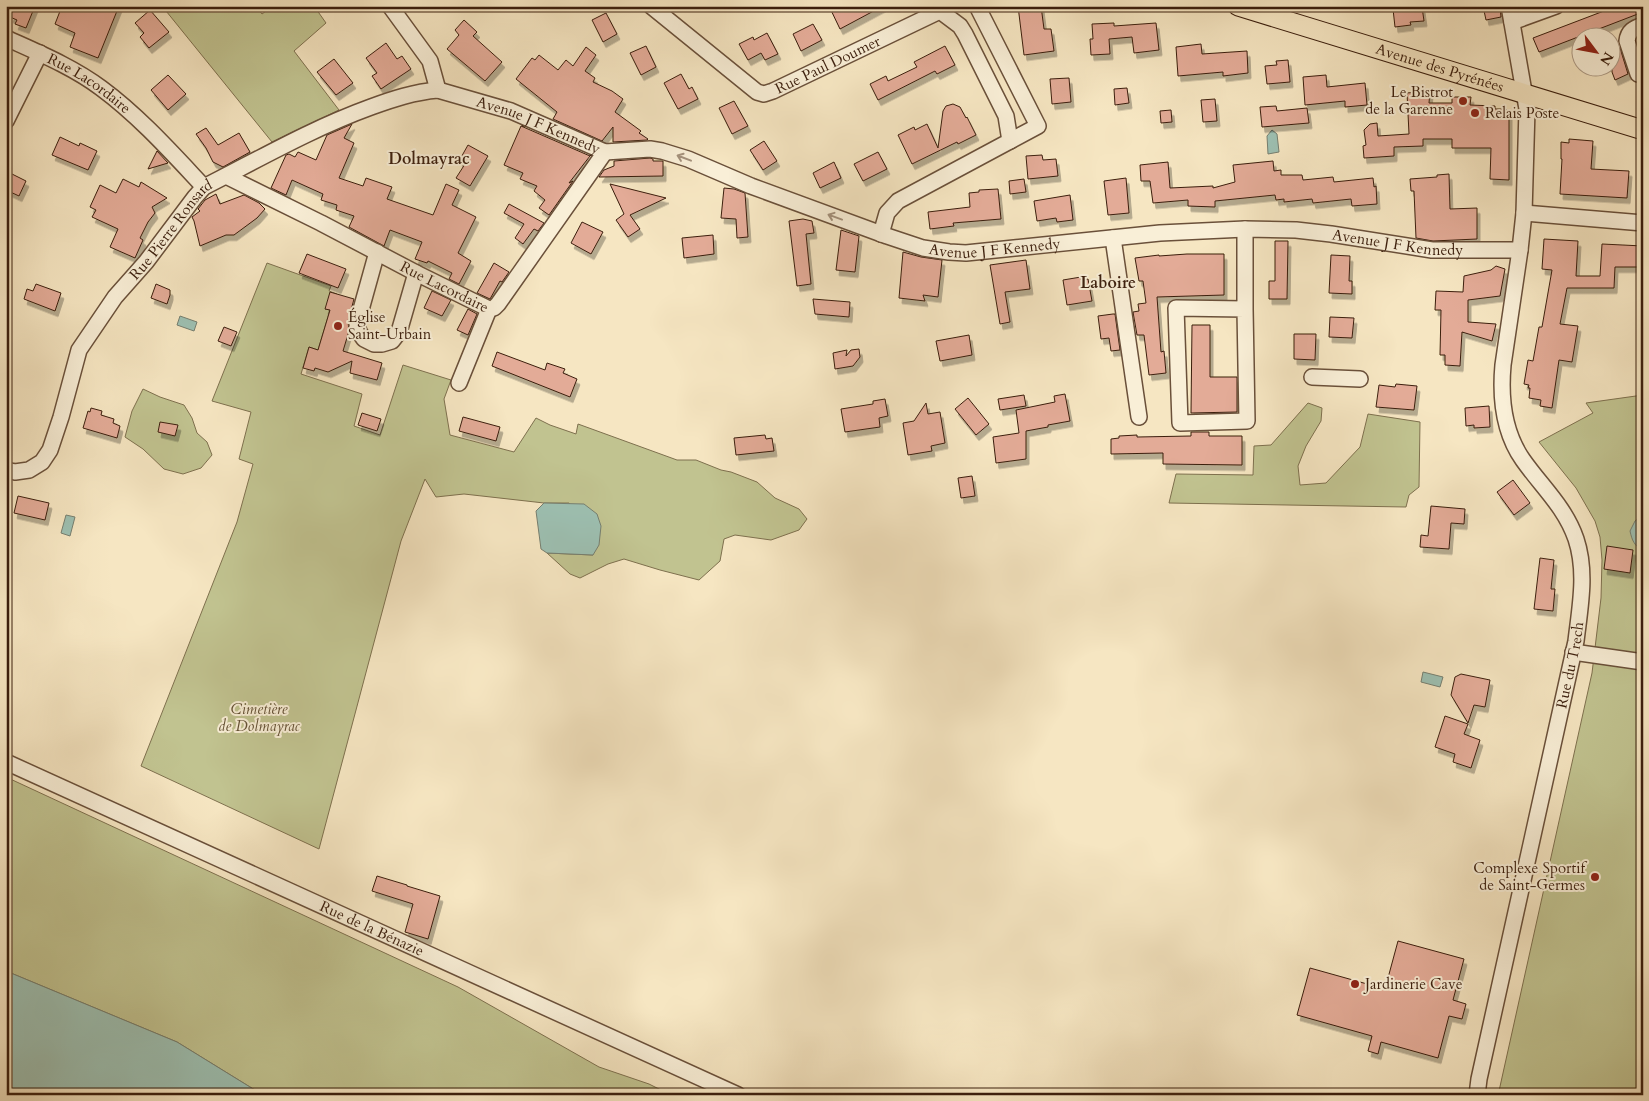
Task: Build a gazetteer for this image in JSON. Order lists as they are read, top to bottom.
{
  "streets": {
    "main road": ["Avenue des Pyrénées"],
    "street": [
      "Rue Paul Doumer",
      "Rue Lacordaire",
      "Avenue J F Kennedy",
      "Rue Pierre Ronsard",
      "Rue du Trech",
      "Rue de la Bénazie"
    ]
  },
  "crossings": [
    ["Rue Lacordaire", "Avenue J F Kennedy"],
    ["Rue Lacordaire", "Rue Pierre Ronsard"],
    ["Avenue J F Kennedy", "Rue Pierre Ronsard"],
    ["Avenue J F Kennedy", "Rue du Trech"]
  ],
  "districts": ["Dolmayrac", "Laboire"],
  "parks": ["Cimetière de Dolmayrac"],
  "places": [
    "Le Bistrot de la Garenne",
    "Relais Poste",
    "Église Saint-Urbain",
    "Complexe Sportif de Saint-Germes",
    "Jardinerie Cave"
  ],
  "north": "bottom right"
}
